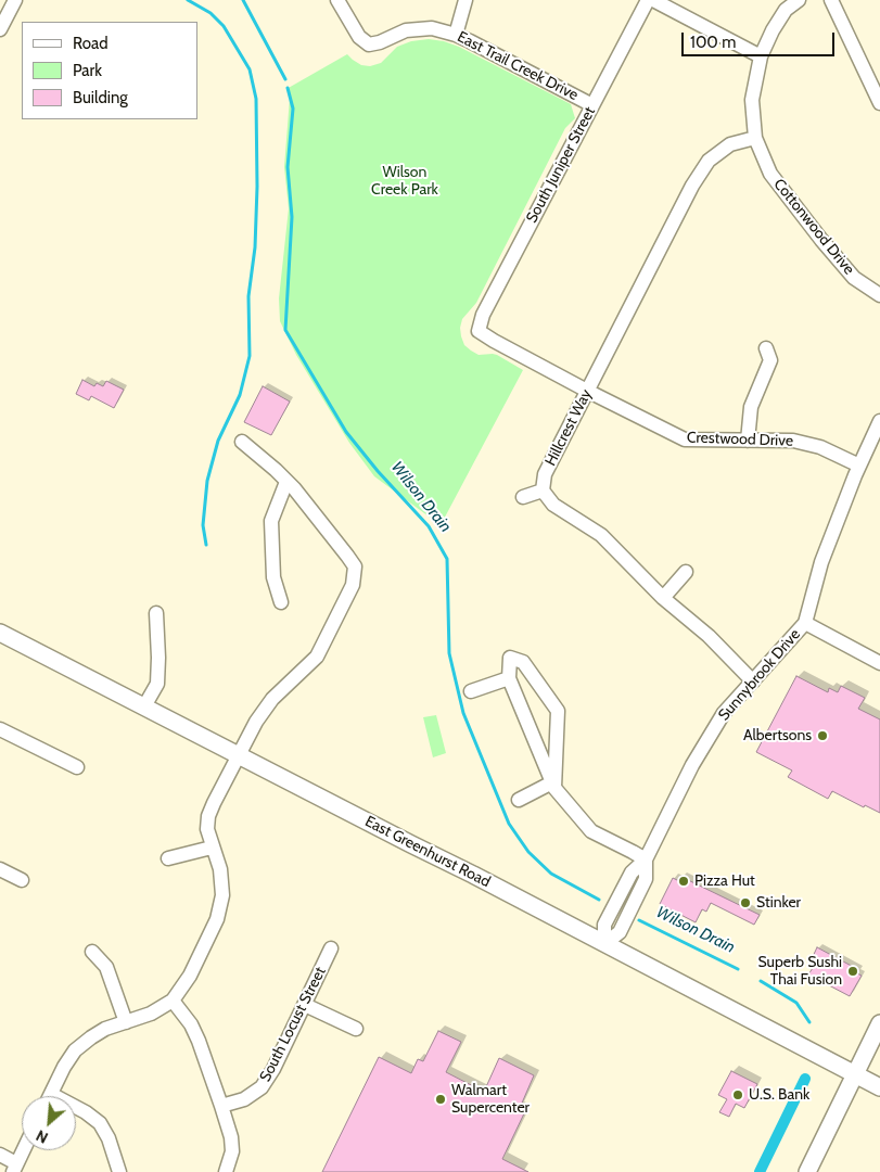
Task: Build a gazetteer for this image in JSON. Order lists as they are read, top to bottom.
{
  "streets": {
    "main road": ["East Greenhurst Road"],
    "street": [
      "East Trail Creek Drive",
      "South Juniper Street",
      "Cottonwood Drive",
      "Hillcrest Way",
      "Crestwood Drive",
      "Sunnybrook Drive",
      "South Locust Street"
    ]
  },
  "crossings": [
    ["East Trail Creek Drive", "South Juniper Street"],
    ["South Juniper Street", "Crestwood Drive"],
    ["Cottonwood Drive", "Hillcrest Way"],
    ["Hillcrest Way", "Crestwood Drive"],
    ["Crestwood Drive", "Sunnybrook Drive"],
    ["Sunnybrook Drive", "East Greenhurst Road"]
  ],
  "water": ["Wilson Drain"],
  "parks": ["Wilson Creek Park"],
  "places": [
    "Albertsons",
    "Pizza Hut",
    "Stinker",
    "Superb Sushi Thai Fusion",
    "U.S. Bank",
    "Walmart Supercenter"
  ],
  "legend": ["Road", "Park", "Building"],
  "scale_bar": "100 m",
  "north": "bottom left"
}
